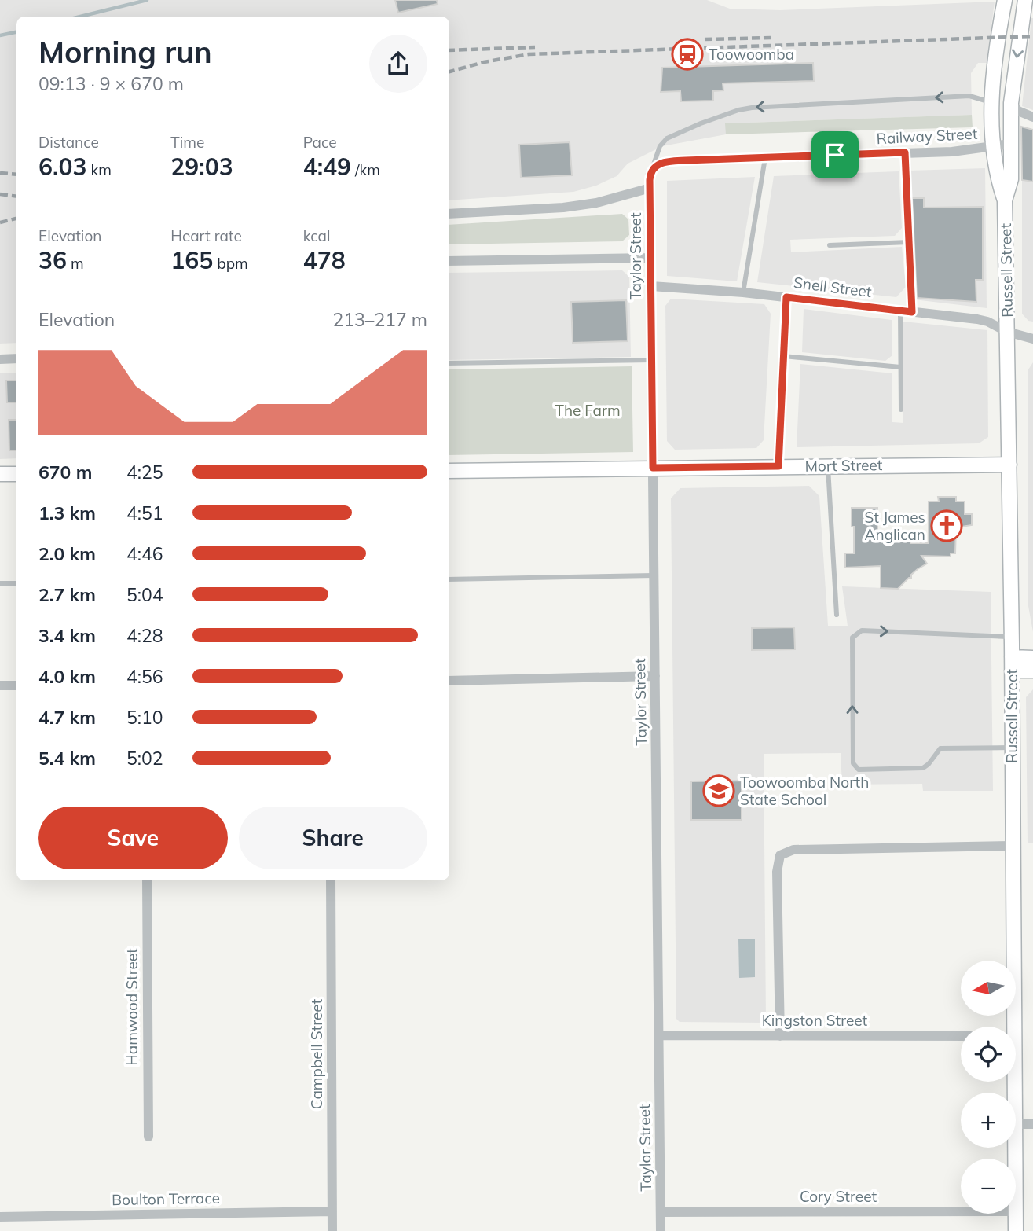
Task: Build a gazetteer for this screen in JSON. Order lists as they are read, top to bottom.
{
  "streets": {
    "main road": ["Russell Street", "Mort Street"],
    "street": [
      "Railway Street",
      "Taylor Street",
      "Snell Street",
      "Hamwood Street",
      "Kingston Street",
      "Campbell Street",
      "Cory Street",
      "Boulton Terrace"
    ]
  },
  "crossings": [
    ["Railway Street", "Taylor Street"],
    ["Railway Street", "Russell Street"],
    ["Taylor Street", "Snell Street"],
    ["Taylor Street", "Mort Street"],
    ["Taylor Street", "Kingston Street"],
    ["Taylor Street", "Cory Street"],
    ["Russell Street", "Snell Street"],
    ["Russell Street", "Mort Street"],
    ["Campbell Street", "Boulton Terrace"]
  ],
  "parks": ["The Farm"],
  "places": {
    "station": ["Toowoomba"],
    "church": ["St James Anglican"],
    "school or university": ["Toowoomba North State School"]
  },
  "north": "left",
  "page": {
    "heading": ["Morning run", "09:13 · 9 × 670 m"],
    "stats": [
      ["Distance", "6.03 km"],
      ["Time", "29:03"],
      ["Pace", "4:49 /km"],
      ["Elevation", "36 m"],
      ["Heart rate", "165 bpm"],
      ["kcal", "478"]
    ],
    "chart": ["Elevation", "213–217 m"],
    "list": [
      {
        "name": "670 m",
        "note": "4:25"
      },
      {
        "name": "1.3 km",
        "note": "4:51"
      },
      {
        "name": "2.0 km",
        "note": "4:46"
      },
      {
        "name": "2.7 km",
        "note": "5:04"
      },
      {
        "name": "3.4 km",
        "note": "4:28"
      },
      {
        "name": "4.0 km",
        "note": "4:56"
      },
      {
        "name": "4.7 km",
        "note": "5:10"
      },
      {
        "name": "5.4 km",
        "note": "5:02"
      }
    ],
    "buttons": ["Save", "Share"],
    "map_buttons": ["+", "−"]
  }
}
